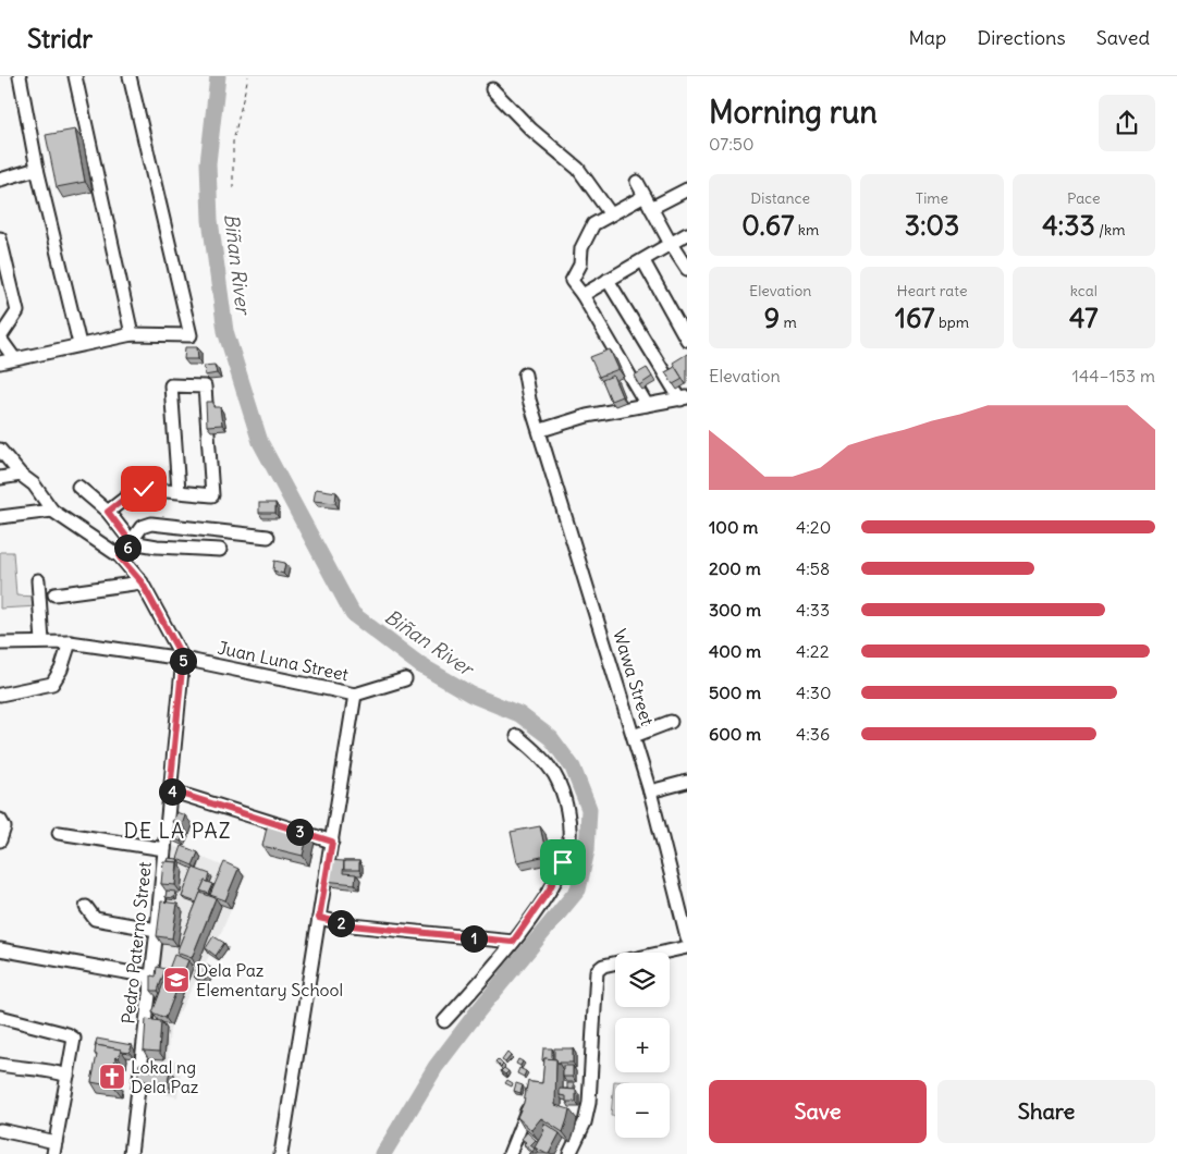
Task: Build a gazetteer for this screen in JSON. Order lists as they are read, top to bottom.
{
  "streets": {
    "street": ["Juan Luna Street", "Wawa Street", "Pedro Paterno Street"]
  },
  "crossings": [
    ["Juan Luna Street", "Pedro Paterno Street"]
  ],
  "districts": ["DE LA PAZ"],
  "water": ["Biñan River"],
  "places": {
    "school or university": ["Dela Paz Elementary School"],
    "church": ["Lokal ng Dela Paz"]
  },
  "page": {
    "header": "Stridr",
    "nav": ["Map", "Directions", "Saved"],
    "heading": ["Morning run", "07:50"],
    "stats": [
      ["Distance", "0.67 km"],
      ["Time", "3:03"],
      ["Pace", "4:33 /km"],
      ["Elevation", "9 m"],
      ["Heart rate", "167 bpm"],
      ["kcal", "47"]
    ],
    "chart": ["Elevation", "144–153 m"],
    "list": [
      {
        "name": "100 m",
        "note": "4:20"
      },
      {
        "name": "200 m",
        "note": "4:58"
      },
      {
        "name": "300 m",
        "note": "4:33"
      },
      {
        "name": "400 m",
        "note": "4:22"
      },
      {
        "name": "500 m",
        "note": "4:30"
      },
      {
        "name": "600 m",
        "note": "4:36"
      }
    ],
    "pins": [
      "6",
      "5",
      "4",
      "3",
      "2",
      "1"
    ],
    "map_buttons": ["+", "−"],
    "buttons": ["Save", "Share"]
  }
}
